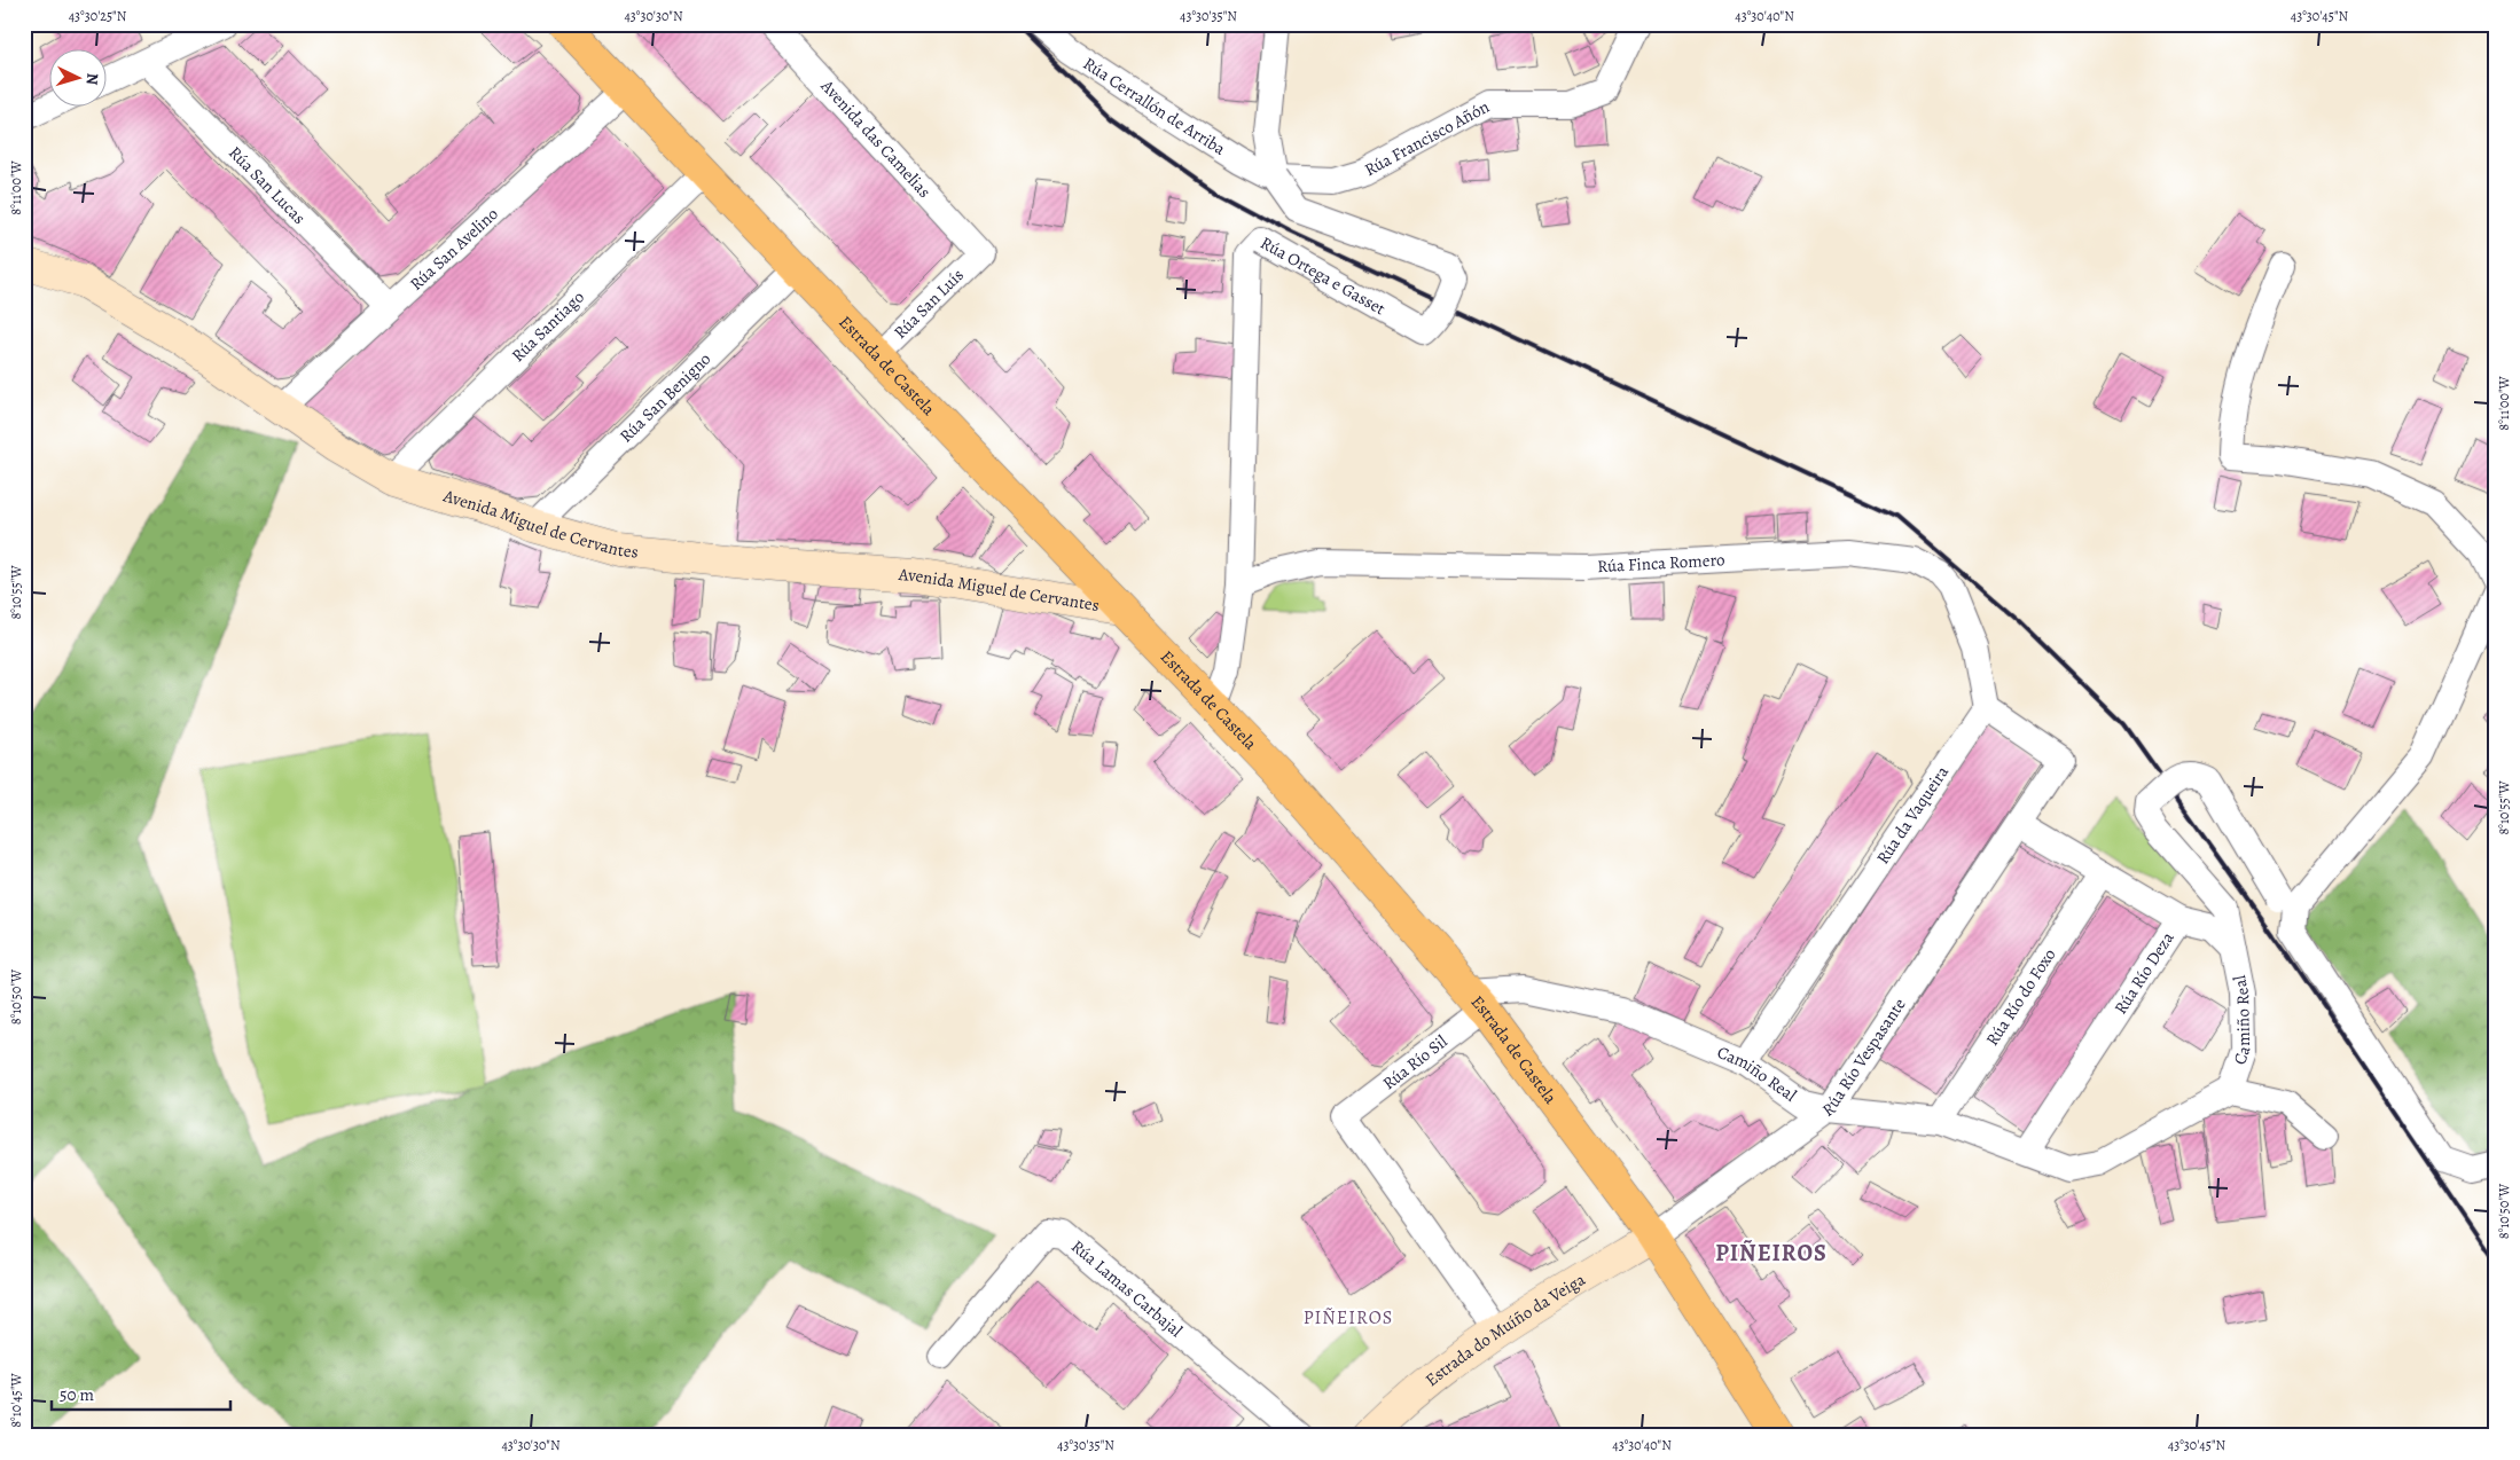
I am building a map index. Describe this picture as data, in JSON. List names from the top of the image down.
{
  "streets": {
    "main road": ["Estrada de Castela"],
    "street": [
      "Rúa Cerrallón de Arriba",
      "Avenida das Camelias",
      "Rúa Francisco Añón",
      "Rúa San Lucas",
      "Rúa San Avelino",
      "Rúa Ortega e Gasset",
      "Rúa San Luís",
      "Rúa Santiago",
      "Rúa San Benigno",
      "Avenida Miguel de Cervantes",
      "Rúa Finca Romero",
      "Rúa da Vaqueira",
      "Rúa Río Deza",
      "Rúa Río do Foxo",
      "Camiño Real",
      "Rúa Río Vespasante",
      "Rúa Río Sil",
      "Rúa Lamas Carbajal",
      "Estrada do Muíño da Veiga"
    ]
  },
  "crossings": [
    ["Rúa Cerrallón de Arriba", "Rúa Francisco Añón"],
    ["Rúa Cerrallón de Arriba", "Rúa Ortega e Gasset"],
    ["Avenida das Camelias", "Rúa San Luís"],
    ["Rúa Francisco Añón", "Rúa Ortega e Gasset"],
    ["Rúa San Lucas", "Rúa San Avelino"],
    ["Rúa San Avelino", "Estrada de Castela"],
    ["Rúa San Avelino", "Avenida Miguel de Cervantes"],
    ["Rúa Ortega e Gasset", "Estrada de Castela"],
    ["Rúa Ortega e Gasset", "Rúa Finca Romero"],
    ["Rúa San Luís", "Estrada de Castela"],
    ["Rúa Santiago", "Estrada de Castela"],
    ["Rúa Santiago", "Avenida Miguel de Cervantes"],
    ["Estrada de Castela", "Rúa San Benigno"],
    ["Estrada de Castela", "Avenida Miguel de Cervantes"],
    ["Estrada de Castela", "Camiño Real"],
    ["Estrada de Castela", "Rúa Río Vespasante"],
    ["Estrada de Castela", "Rúa Río Sil"],
    ["Estrada de Castela", "Estrada do Muíño da Veiga"],
    ["Rúa San Benigno", "Avenida Miguel de Cervantes"],
    ["Rúa Finca Romero", "Rúa da Vaqueira"],
    ["Rúa da Vaqueira", "Camiño Real"],
    ["Rúa Río Deza", "Rúa Río do Foxo"],
    ["Rúa Río Deza", "Camiño Real"],
    ["Rúa Río Deza", "Rúa Río Vespasante"],
    ["Rúa Río do Foxo", "Camiño Real"],
    ["Camiño Real", "Rúa Río Vespasante"],
    ["Camiño Real", "Rúa Río Sil"],
    ["Rúa Río Vespasante", "Estrada do Muíño da Veiga"],
    ["Rúa Río Sil", "Estrada do Muíño da Veiga"]
  ],
  "districts": ["PIÑEIROS", "PIÑEIROS"],
  "scale_bar": "50 m",
  "north": "right",
  "coordinates": [
    "43°30'25\"N",
    "43°30'30\"N",
    "43°30'35\"N",
    "43°30'40\"N",
    "43°30'45\"N",
    "8°11'00\"W",
    "8°10'55\"W",
    "8°10'50\"W",
    "8°10'45\"W"
  ]
}
